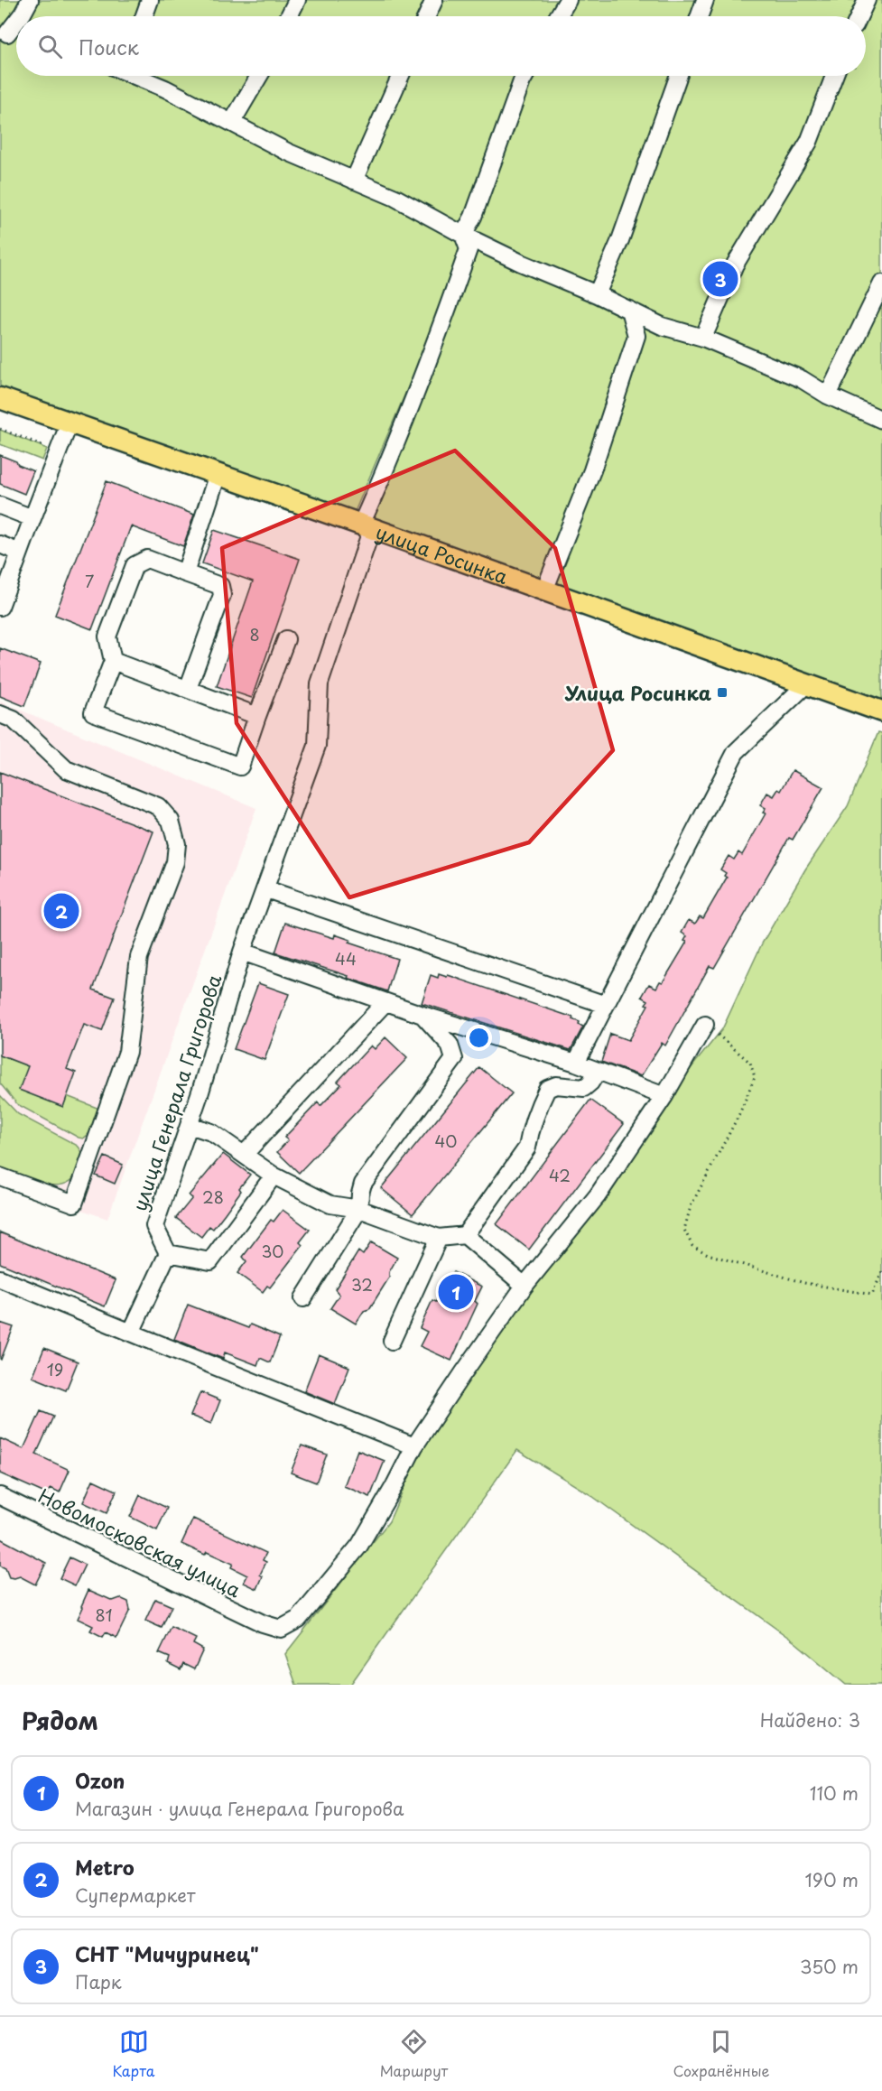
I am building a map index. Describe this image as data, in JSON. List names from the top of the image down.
{
  "streets": {
    "main road": ["улица Росинка"],
    "street": ["улица Генерала Григорова", "Новомосковская улица"]
  },
  "crossings": [
    ["улица Росинка", "улица Генерала Григорова"]
  ],
  "places": {
    "transit": ["Улица Росинка"]
  },
  "house_numbers": [
    "7",
    "8",
    "44",
    "40",
    "42",
    "28",
    "30",
    "32",
    "19",
    "81"
  ],
  "page": {
    "search": "Поиск",
    "pins": ["3", "2", "1"],
    "heading": ["Рядом", "Найдено: 3"],
    "list": [
      {
        "mark": "1",
        "name": "Ozon",
        "note": "Магазин · улица Генерала Григорова",
        "value": "110 m"
      },
      {
        "mark": "2",
        "name": "Metro",
        "note": "Супермаркет",
        "value": "190 m"
      },
      {
        "mark": "3",
        "name": "СНТ \"Мичуринец\"",
        "note": "Парк",
        "value": "350 m"
      }
    ],
    "nav": ["Карта", "Маршрут", "Сохранённые"]
  }
}
